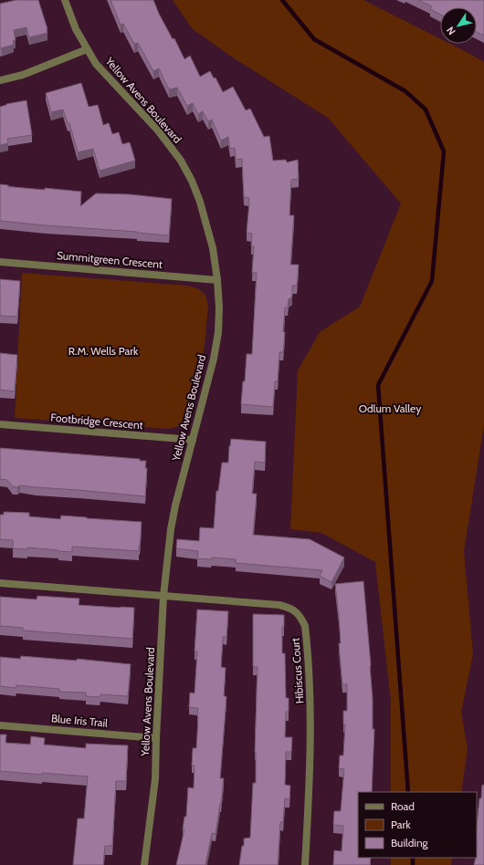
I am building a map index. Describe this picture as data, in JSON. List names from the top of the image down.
{
  "streets": {
    "street": [
      "Yellow Avens Boulevard",
      "Summitgreen Crescent",
      "Footbridge Crescent",
      "Hibiscus Court",
      "Blue Iris Trail"
    ]
  },
  "crossings": [
    ["Yellow Avens Boulevard", "Summitgreen Crescent"],
    ["Yellow Avens Boulevard", "Footbridge Crescent"],
    ["Yellow Avens Boulevard", "Hibiscus Court"],
    ["Yellow Avens Boulevard", "Blue Iris Trail"]
  ],
  "parks": ["R.M. Wells Park", "Odlum Valley"],
  "legend": ["Road", "Park", "Building"],
  "north": "bottom left"
}
